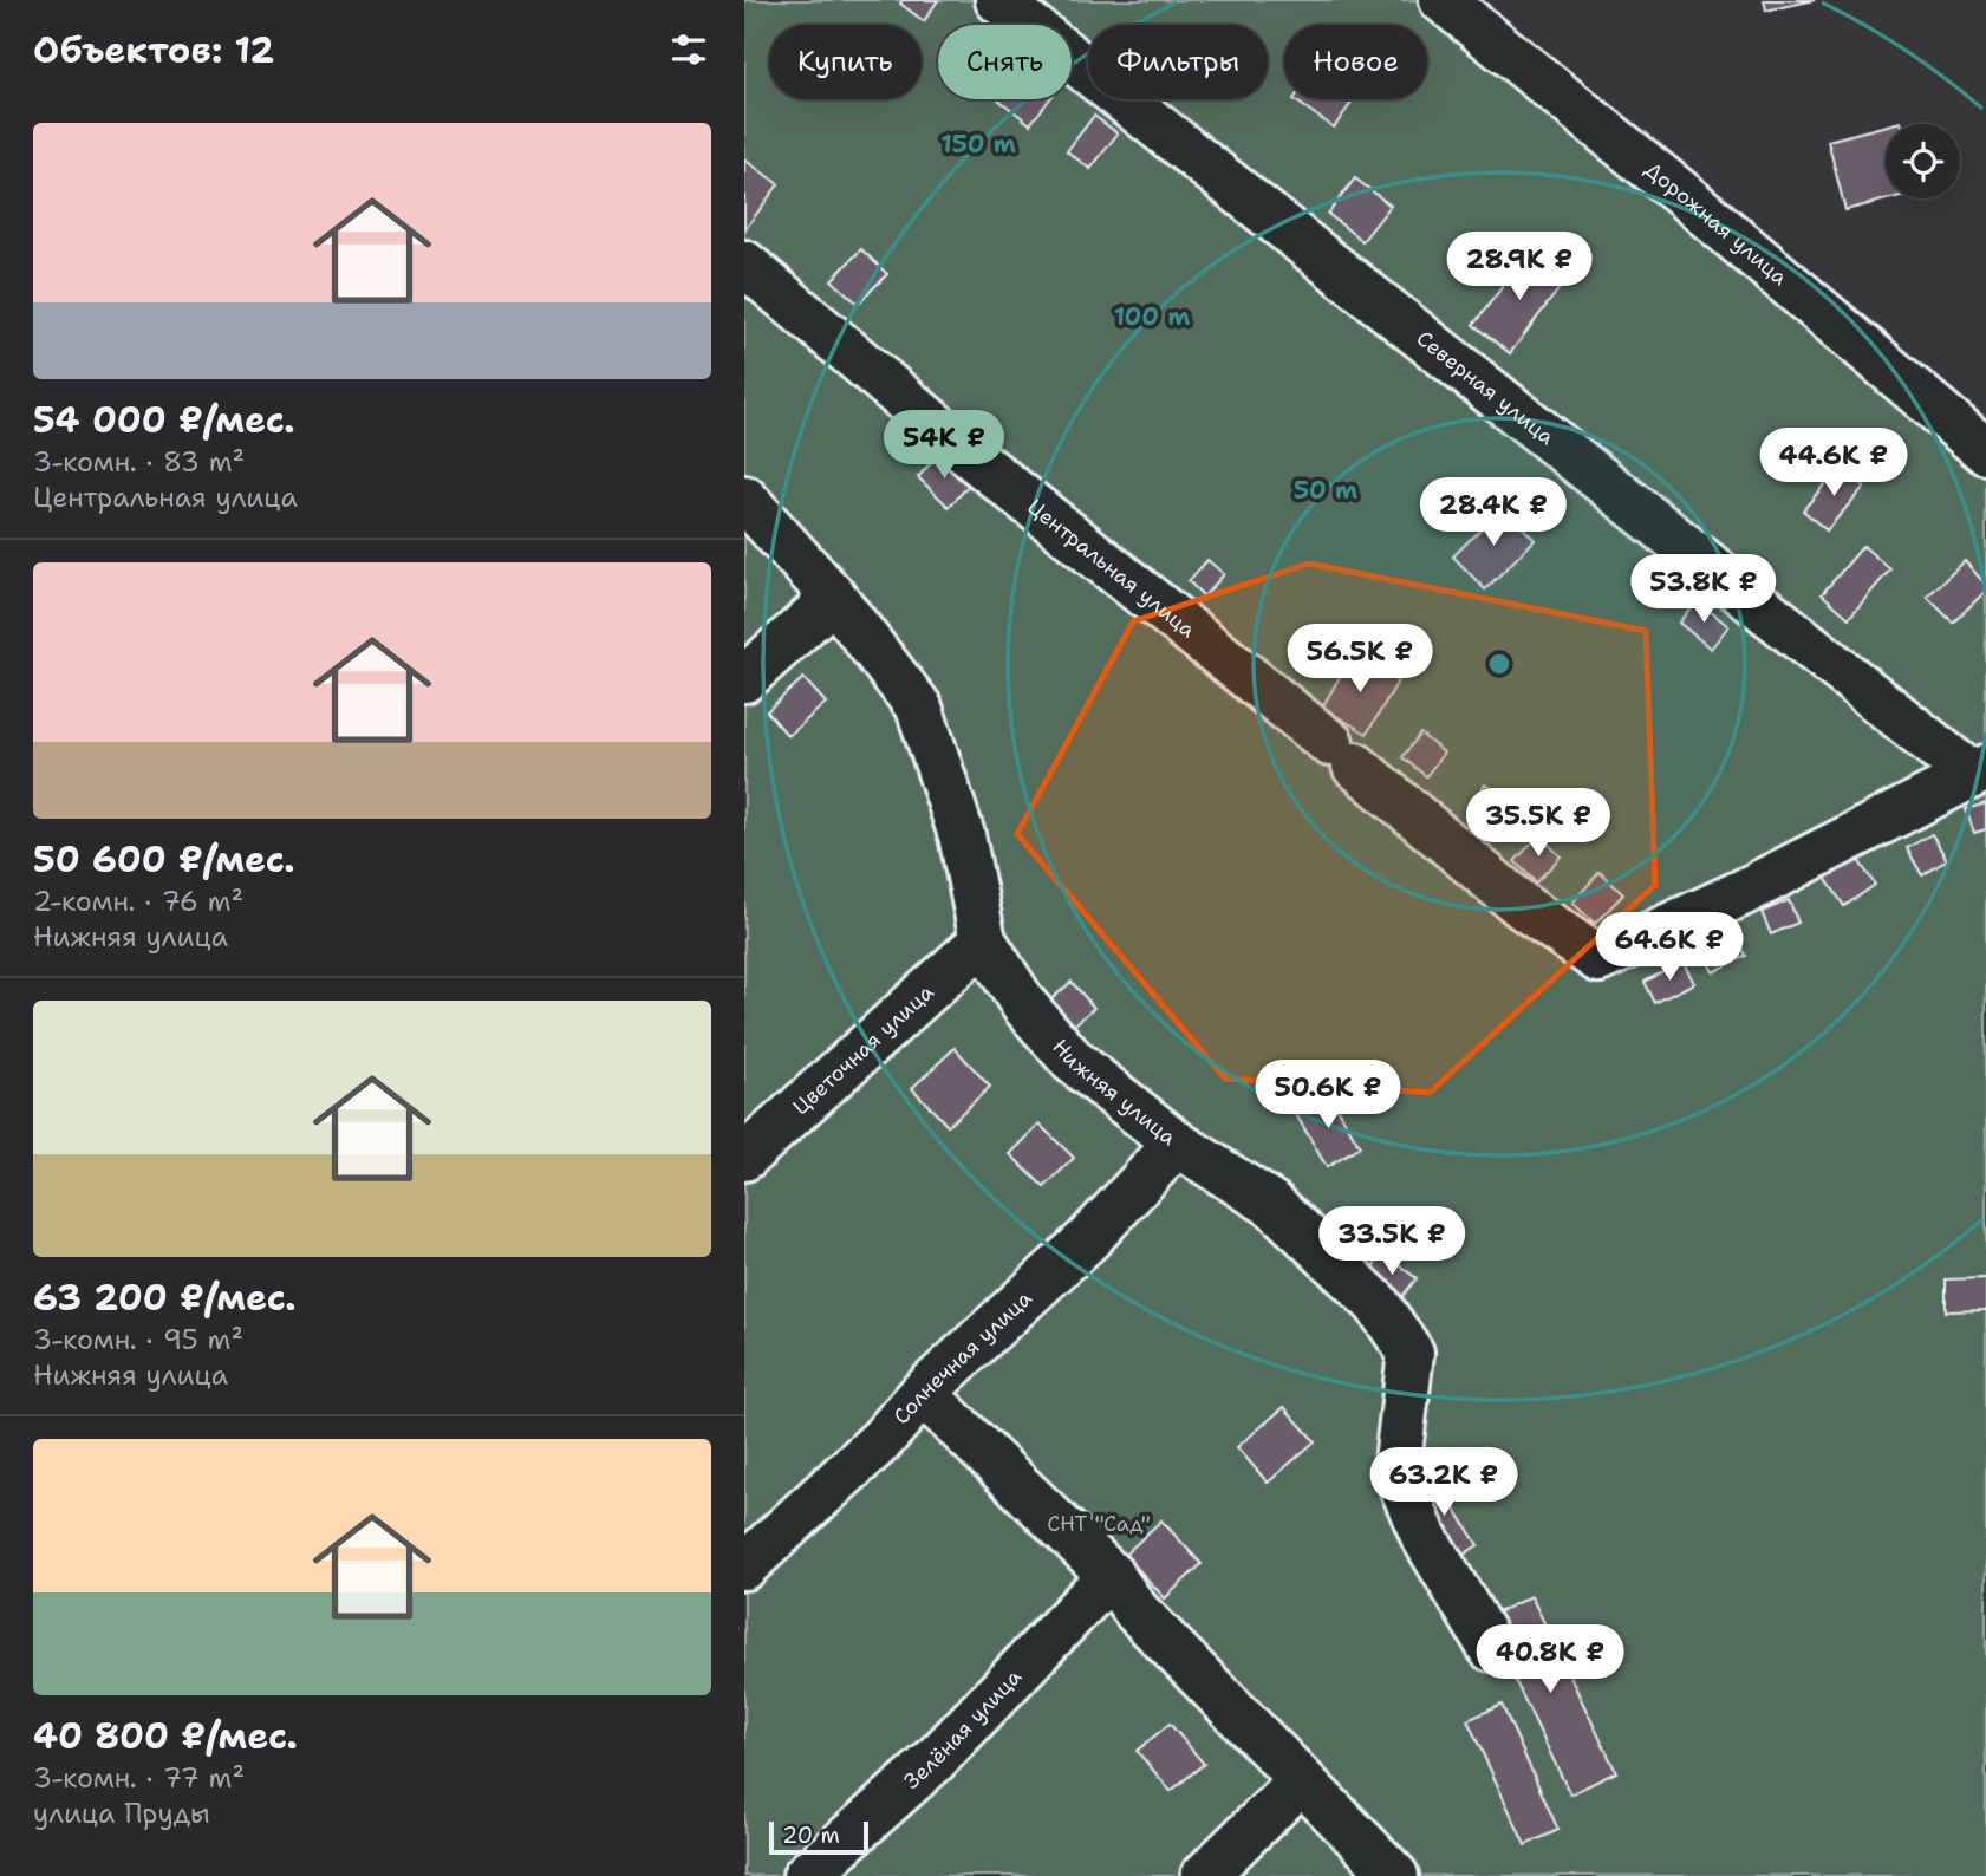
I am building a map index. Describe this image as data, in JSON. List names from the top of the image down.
{
  "streets": {
    "street": [
      "Дорожная улица",
      "Северная улица",
      "Центральная улица",
      "Цветочная улица",
      "Нижняя улица",
      "Солнечная улица",
      "Зелёная улица"
    ]
  },
  "crossings": [
    ["Северная улица", "Центральная улица"],
    ["Цветочная улица", "Нижняя улица"],
    ["Нижняя улица", "Солнечная улица"]
  ],
  "parks": ["СНТ \"Сад\""],
  "scale_bar": "20 m",
  "page": {
    "heading": "Объектов: 12",
    "chip": [
      "Купить",
      "Снять",
      "Фильтры",
      "Новое"
    ],
    "list": [
      {
        "name": "54 000 ₽/мес.",
        "note": "3-комн. · 83 m² · Центральная улица"
      },
      {
        "name": "50 600 ₽/мес.",
        "note": "2-комн. · 76 m² · Нижняя улица"
      },
      {
        "name": "63 200 ₽/мес.",
        "note": "3-комн. · 95 m² · Нижняя улица"
      },
      {
        "name": "40 800 ₽/мес.",
        "note": "3-комн. · 77 m² · улица Пруды"
      }
    ],
    "price": [
      "28.9K ₽",
      "54K ₽",
      "44.6K ₽",
      "28.4K ₽",
      "53.8K ₽",
      "56.5K ₽",
      "35.5K ₽",
      "64.6K ₽",
      "50.6K ₽",
      "33.5K ₽",
      "63.2K ₽",
      "40.8K ₽"
    ],
    "scale": "20 m"
  },
  "rings": ["150 m", "100 m", "50 m"]
}
